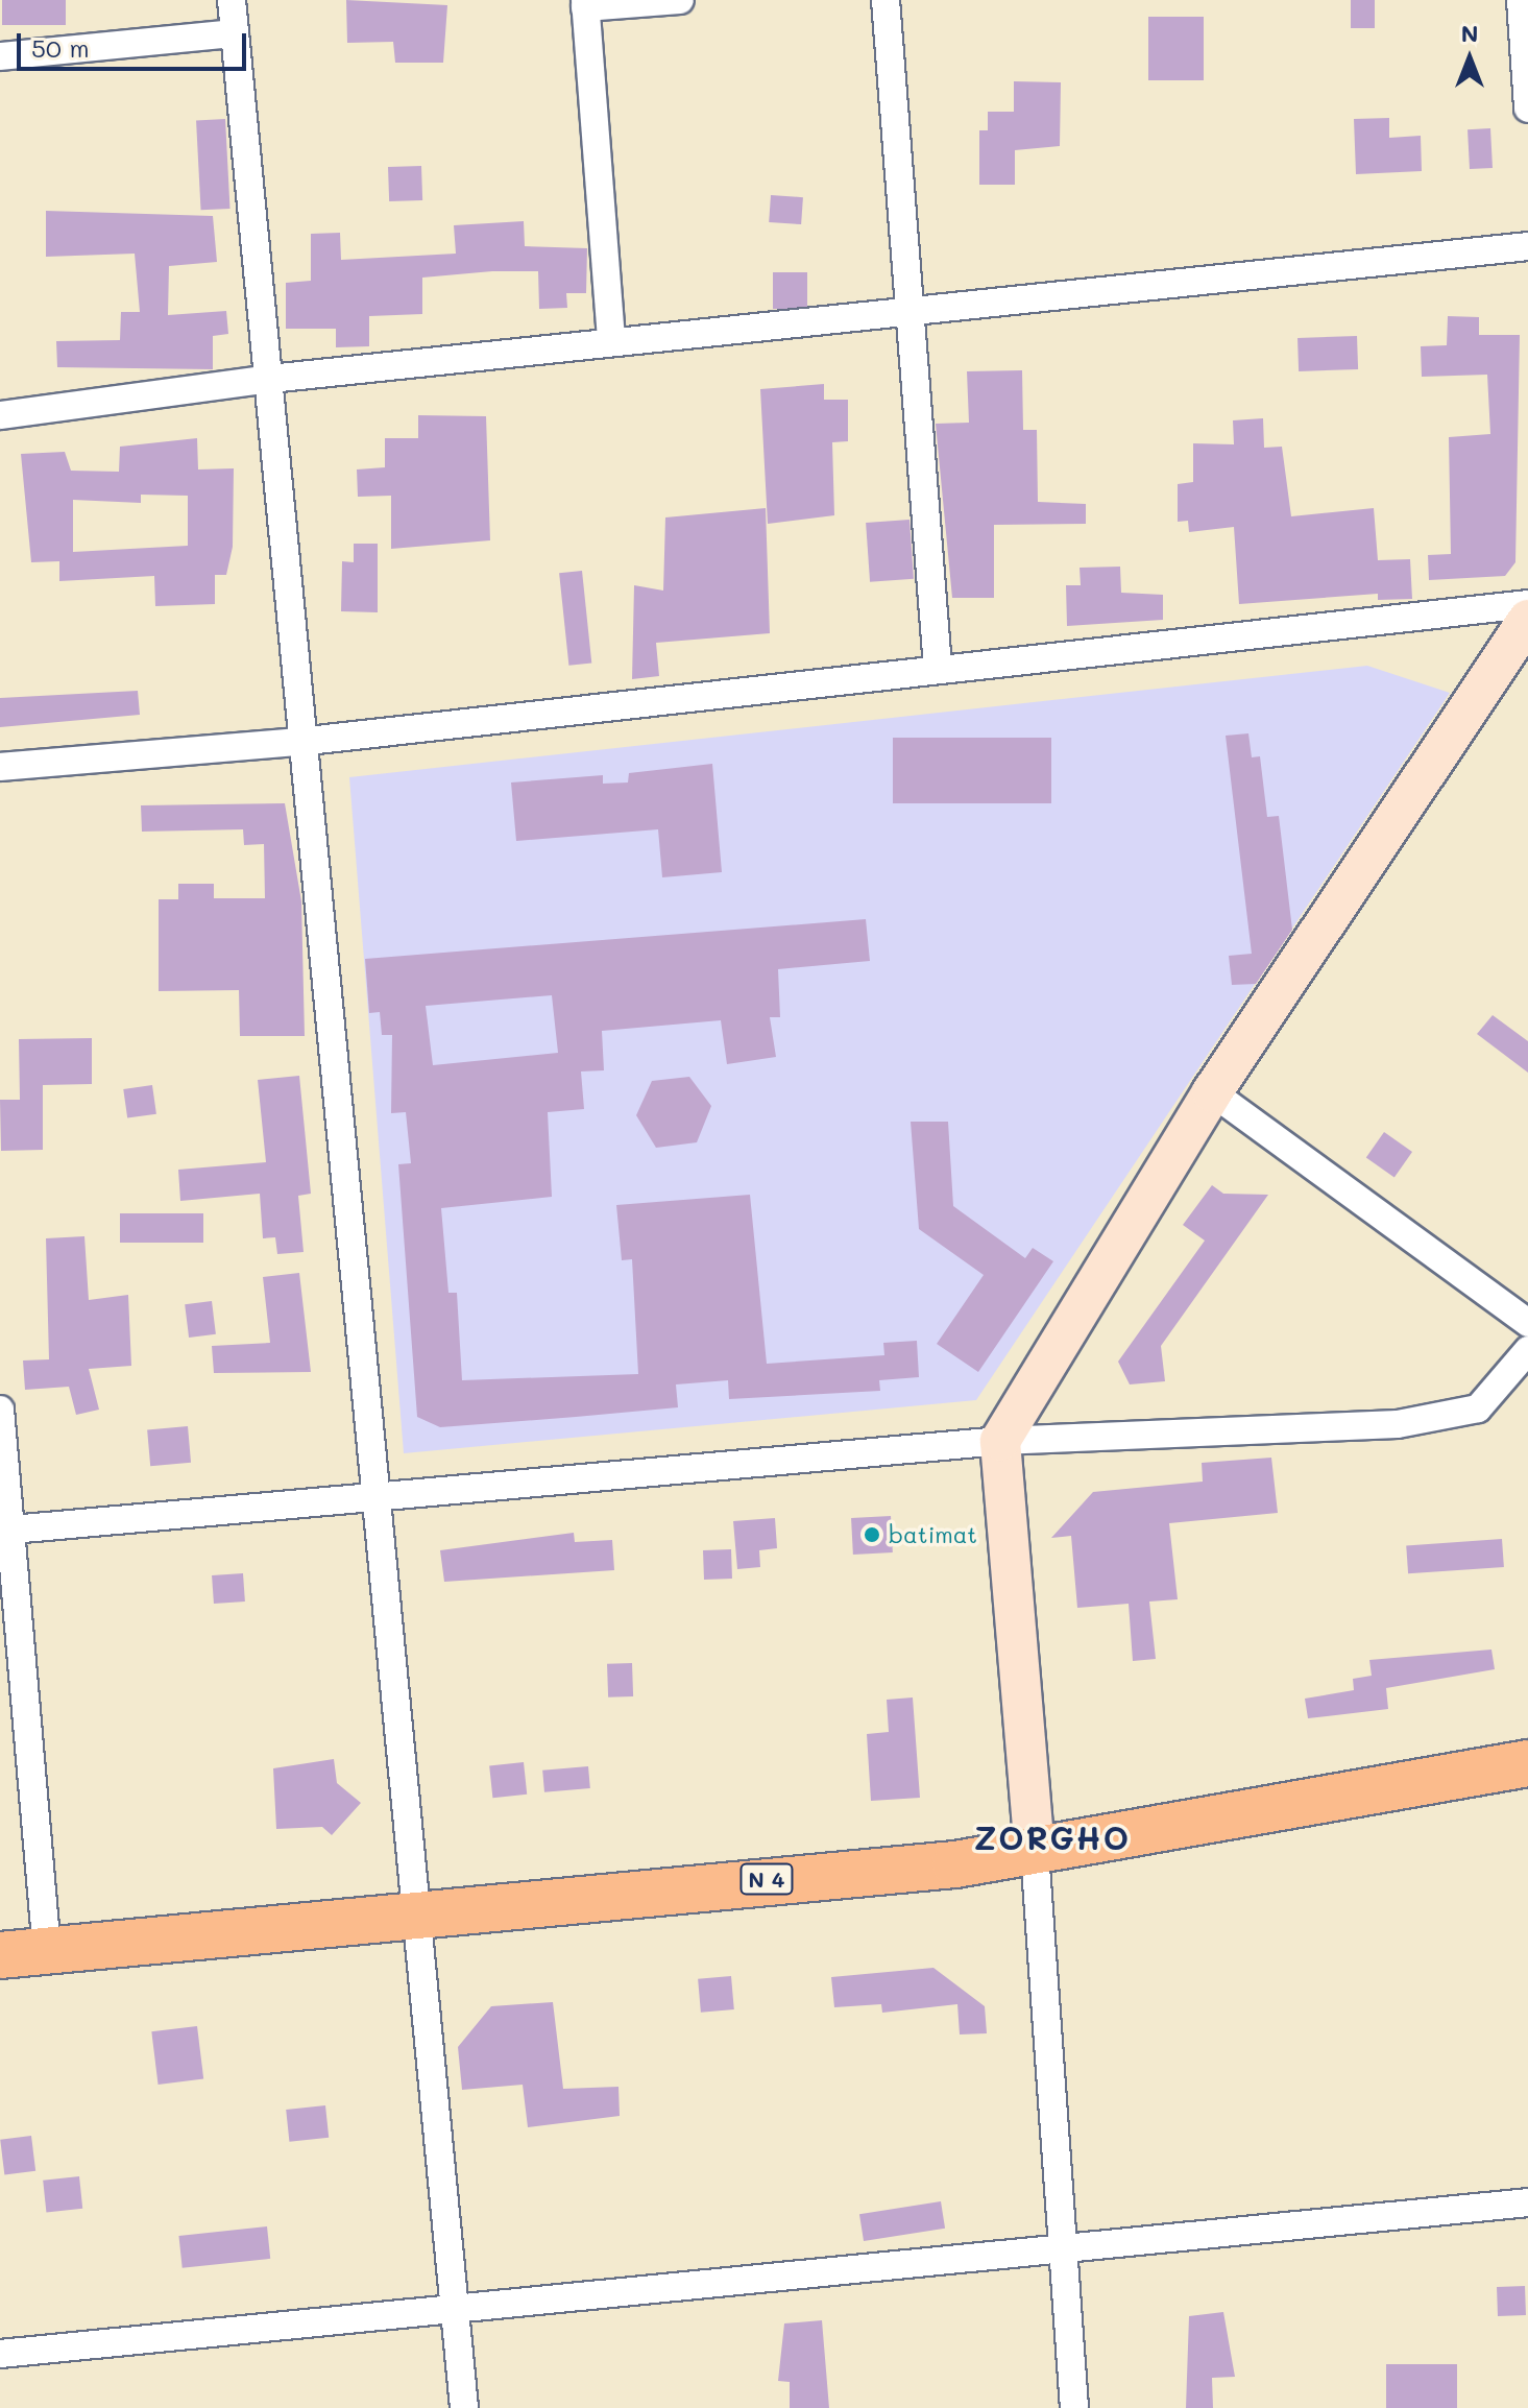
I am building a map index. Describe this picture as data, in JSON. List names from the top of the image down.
{
  "streets": {
    "highway": ["N 4"]
  },
  "districts": ["ZORGHO"],
  "places": ["batimat"],
  "scale_bar": "50 m",
  "north": "top"
}
